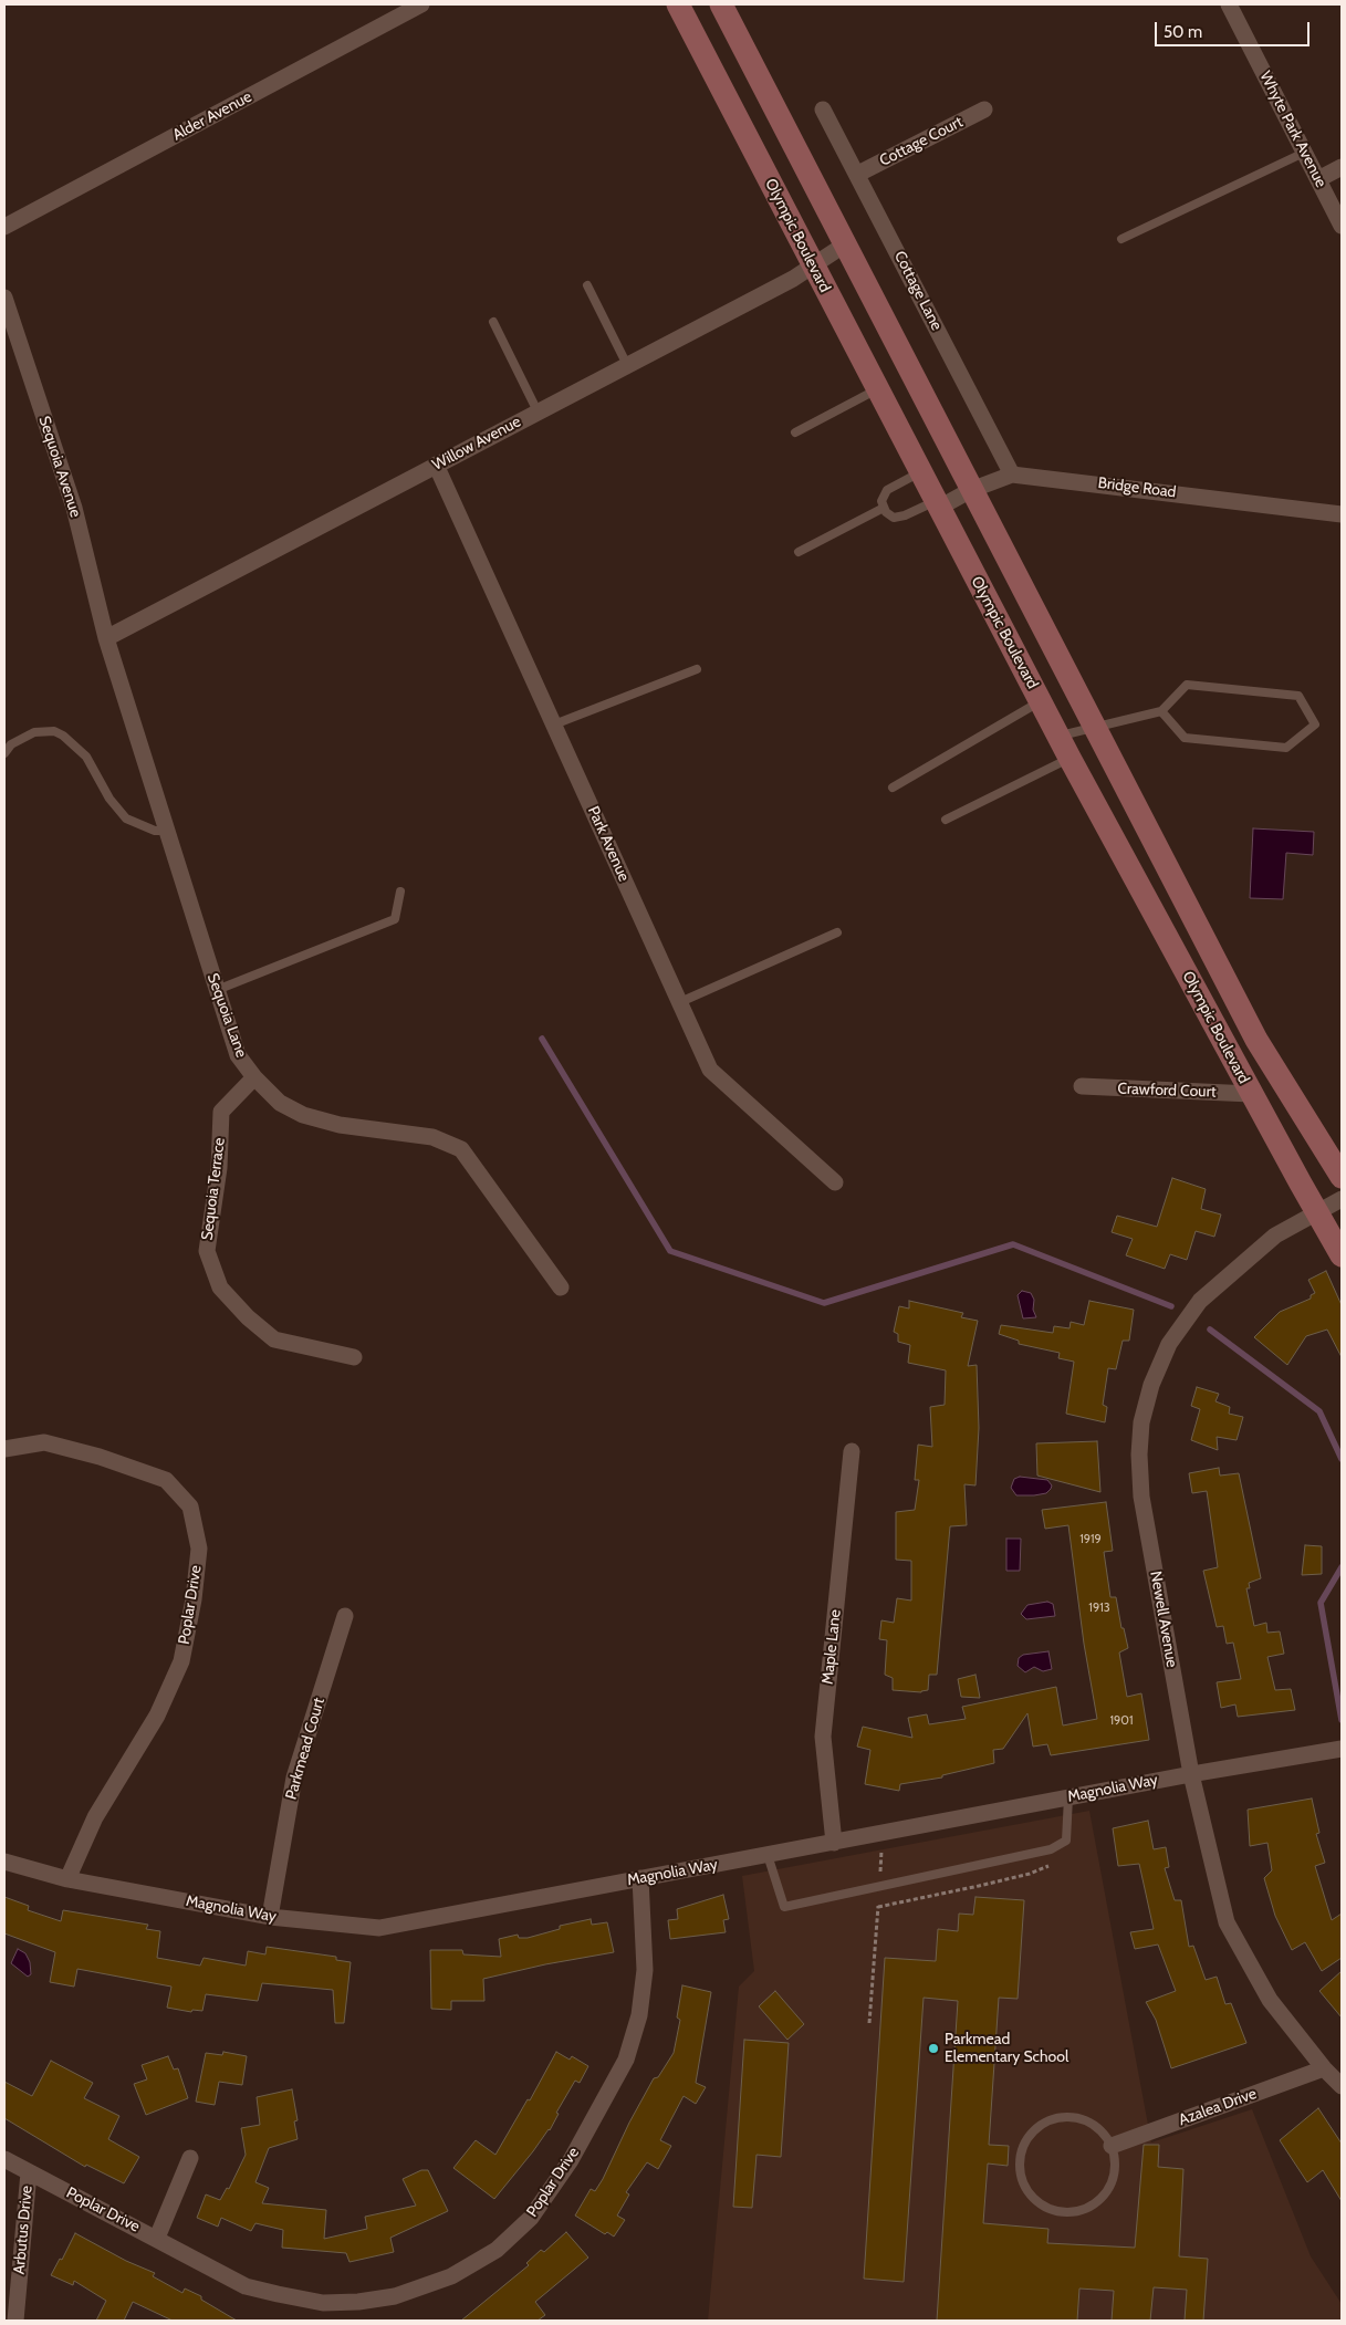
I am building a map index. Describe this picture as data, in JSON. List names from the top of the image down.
{
  "streets": {
    "main road": ["Olympic Boulevard"],
    "street": [
      "Alder Avenue",
      "Whyte Park Avenue",
      "Cottage Court",
      "Cottage Lane",
      "Willow Avenue",
      "Sequoia Avenue",
      "Bridge Road",
      "Park Avenue",
      "Sequoia Lane",
      "Crawford Court",
      "Sequoia Terrace",
      "Poplar Drive",
      "Newell Avenue",
      "Maple Lane",
      "Parkmead Court",
      "Magnolia Way",
      "Azalea Drive",
      "Arbutus Drive"
    ]
  },
  "crossings": [
    ["Cottage Court", "Cottage Lane"],
    ["Olympic Boulevard", "Willow Avenue"],
    ["Olympic Boulevard", "Bridge Road"],
    ["Olympic Boulevard", "Crawford Court"],
    ["Olympic Boulevard", "Newell Avenue"],
    ["Cottage Lane", "Bridge Road"],
    ["Willow Avenue", "Sequoia Avenue"],
    ["Willow Avenue", "Park Avenue"],
    ["Willow Avenue", "Sequoia Lane"],
    ["Sequoia Avenue", "Sequoia Lane"],
    ["Sequoia Lane", "Sequoia Terrace"],
    ["Poplar Drive", "Magnolia Way"],
    ["Poplar Drive", "Arbutus Drive"],
    ["Newell Avenue", "Magnolia Way"],
    ["Newell Avenue", "Azalea Drive"],
    ["Maple Lane", "Magnolia Way"],
    ["Parkmead Court", "Magnolia Way"]
  ],
  "places": ["Parkmead Elementary School"],
  "house_numbers": ["1919", "1913", "1901"],
  "scale_bar": "50 m"
}
